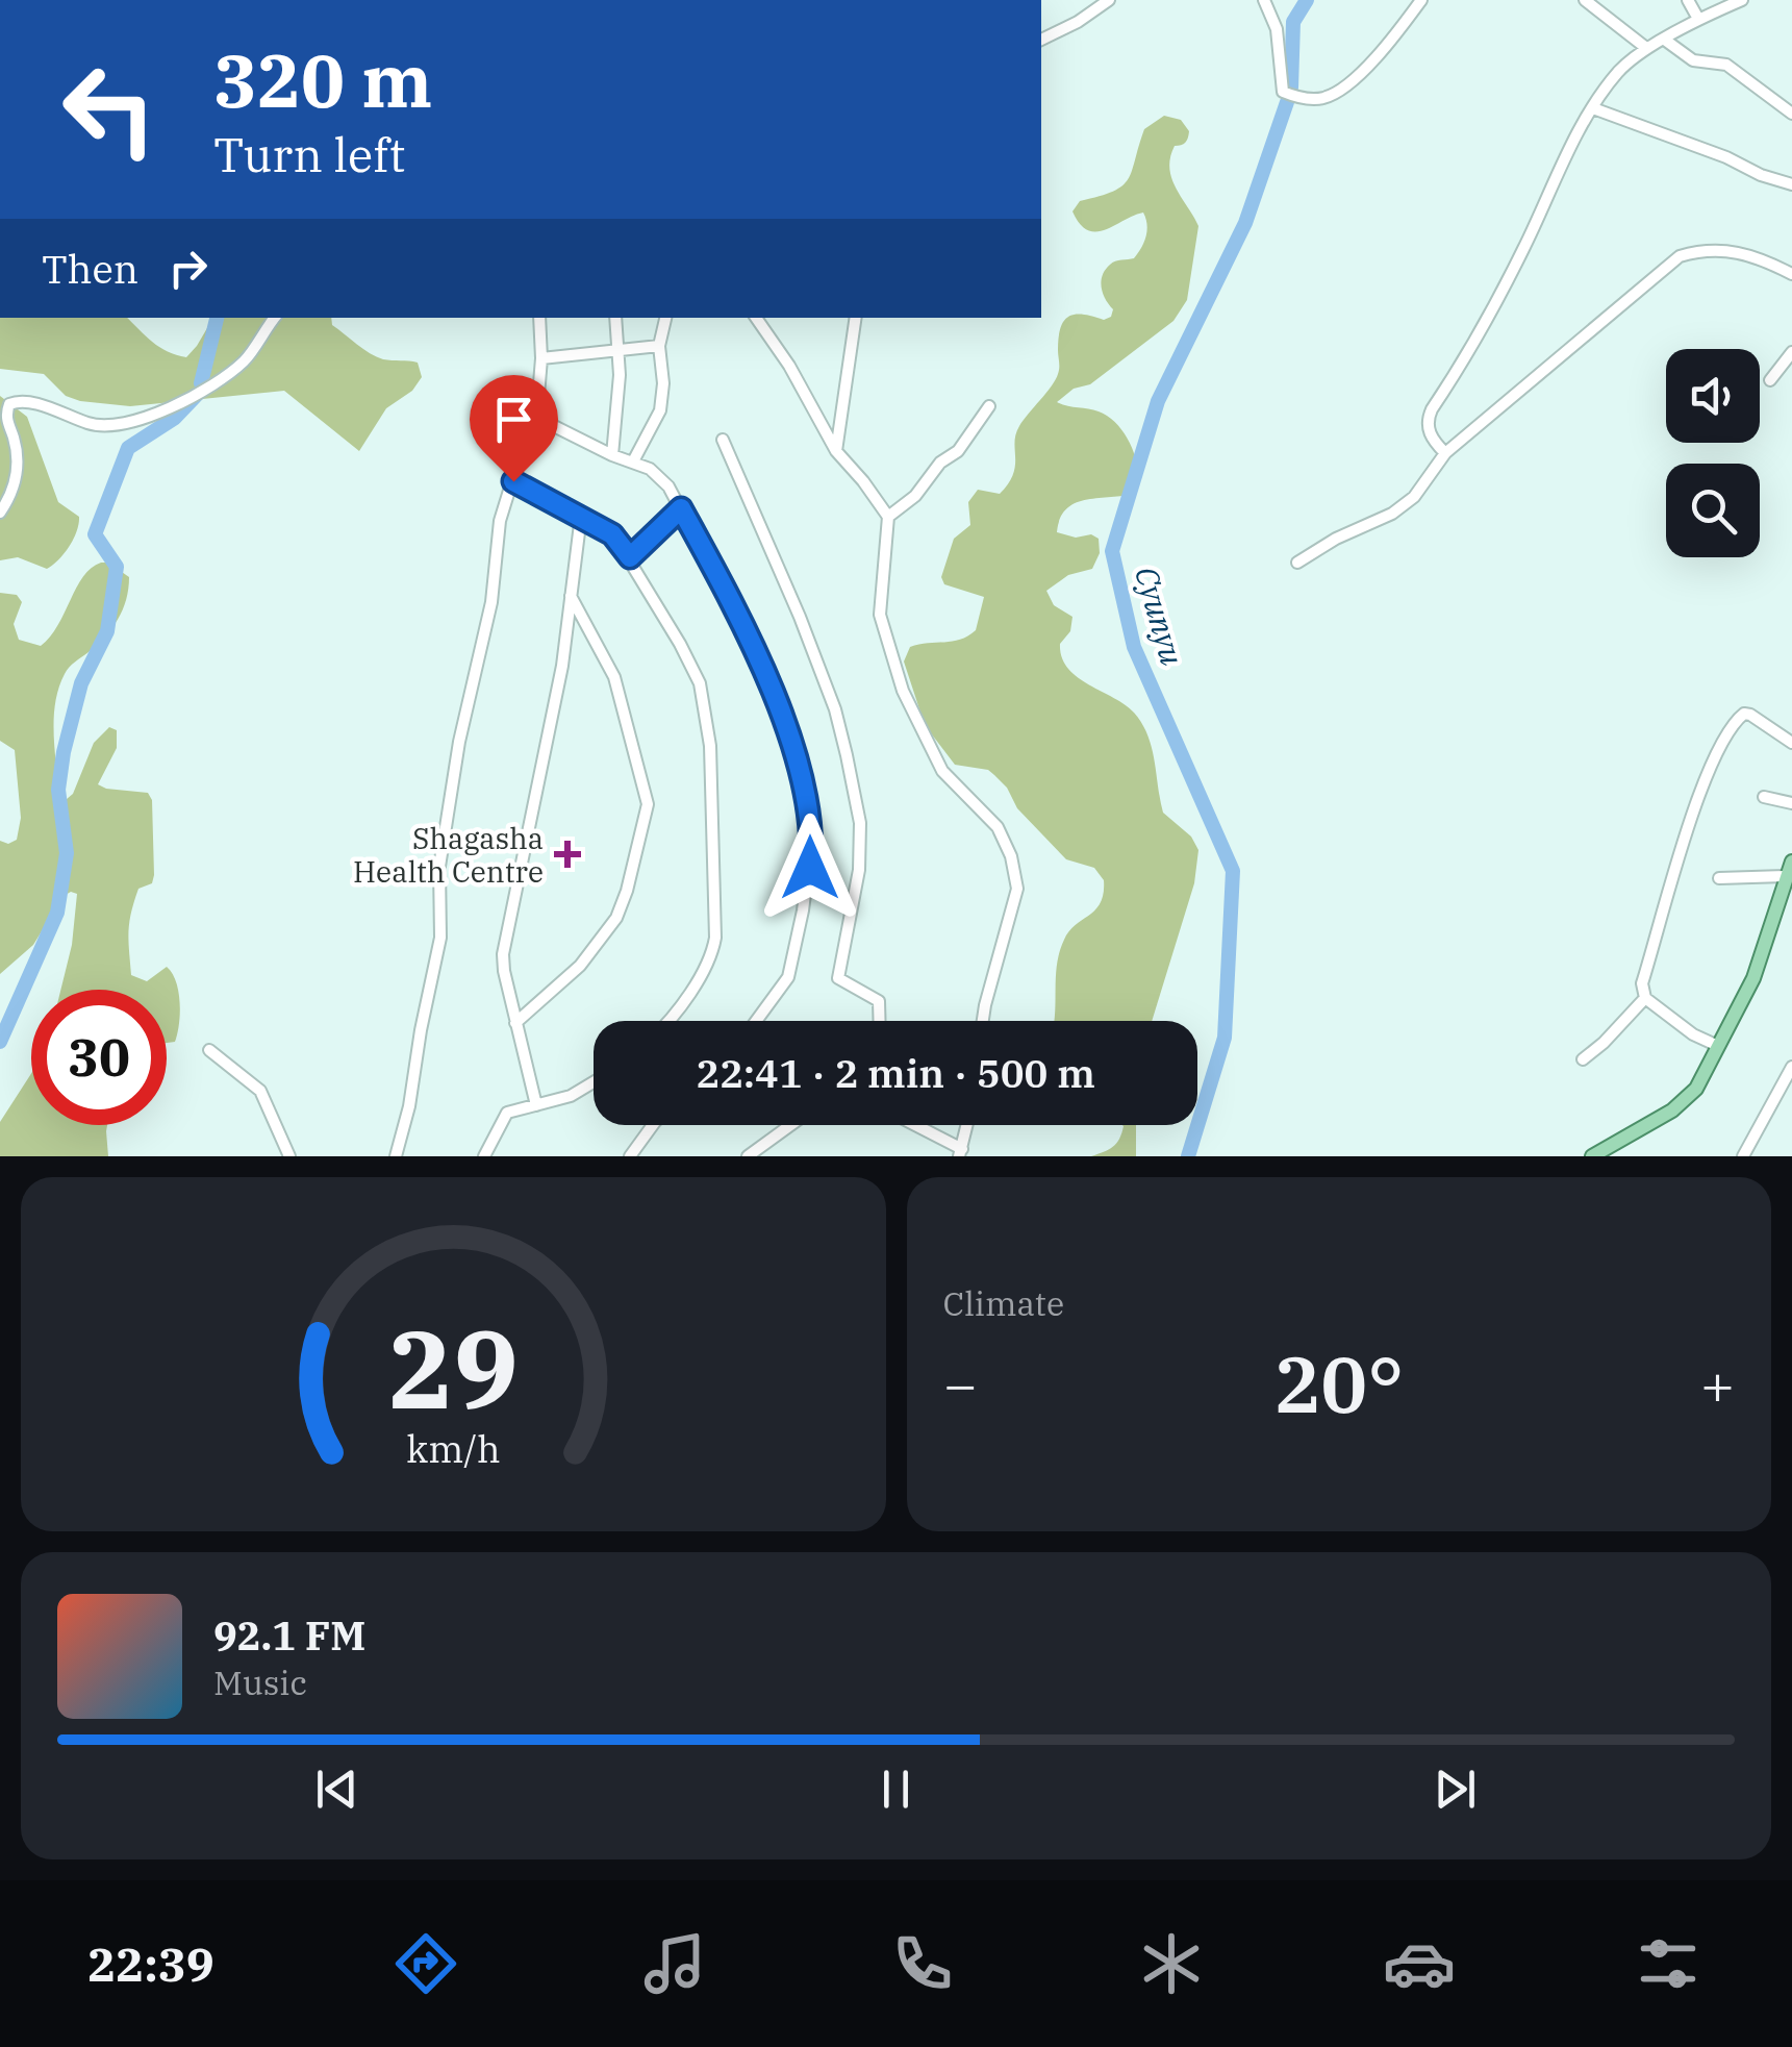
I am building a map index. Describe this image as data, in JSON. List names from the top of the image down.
{
  "water": ["Cyunyu"],
  "places": {
    "health": ["Shagasha Health Centre"]
  },
  "page": {
    "turn": ["320 m", "Turn left"],
    "then": "Then",
    "limit": "30",
    "trip": "22:41 · 2 min · 500 m",
    "tile": "Climate",
    "heat": ["−", "20°", "+"],
    "song": ["92.1 FM", "Music"],
    "tabs": "22:39",
    "gauge": ["29", "km/h"]
  }
}
